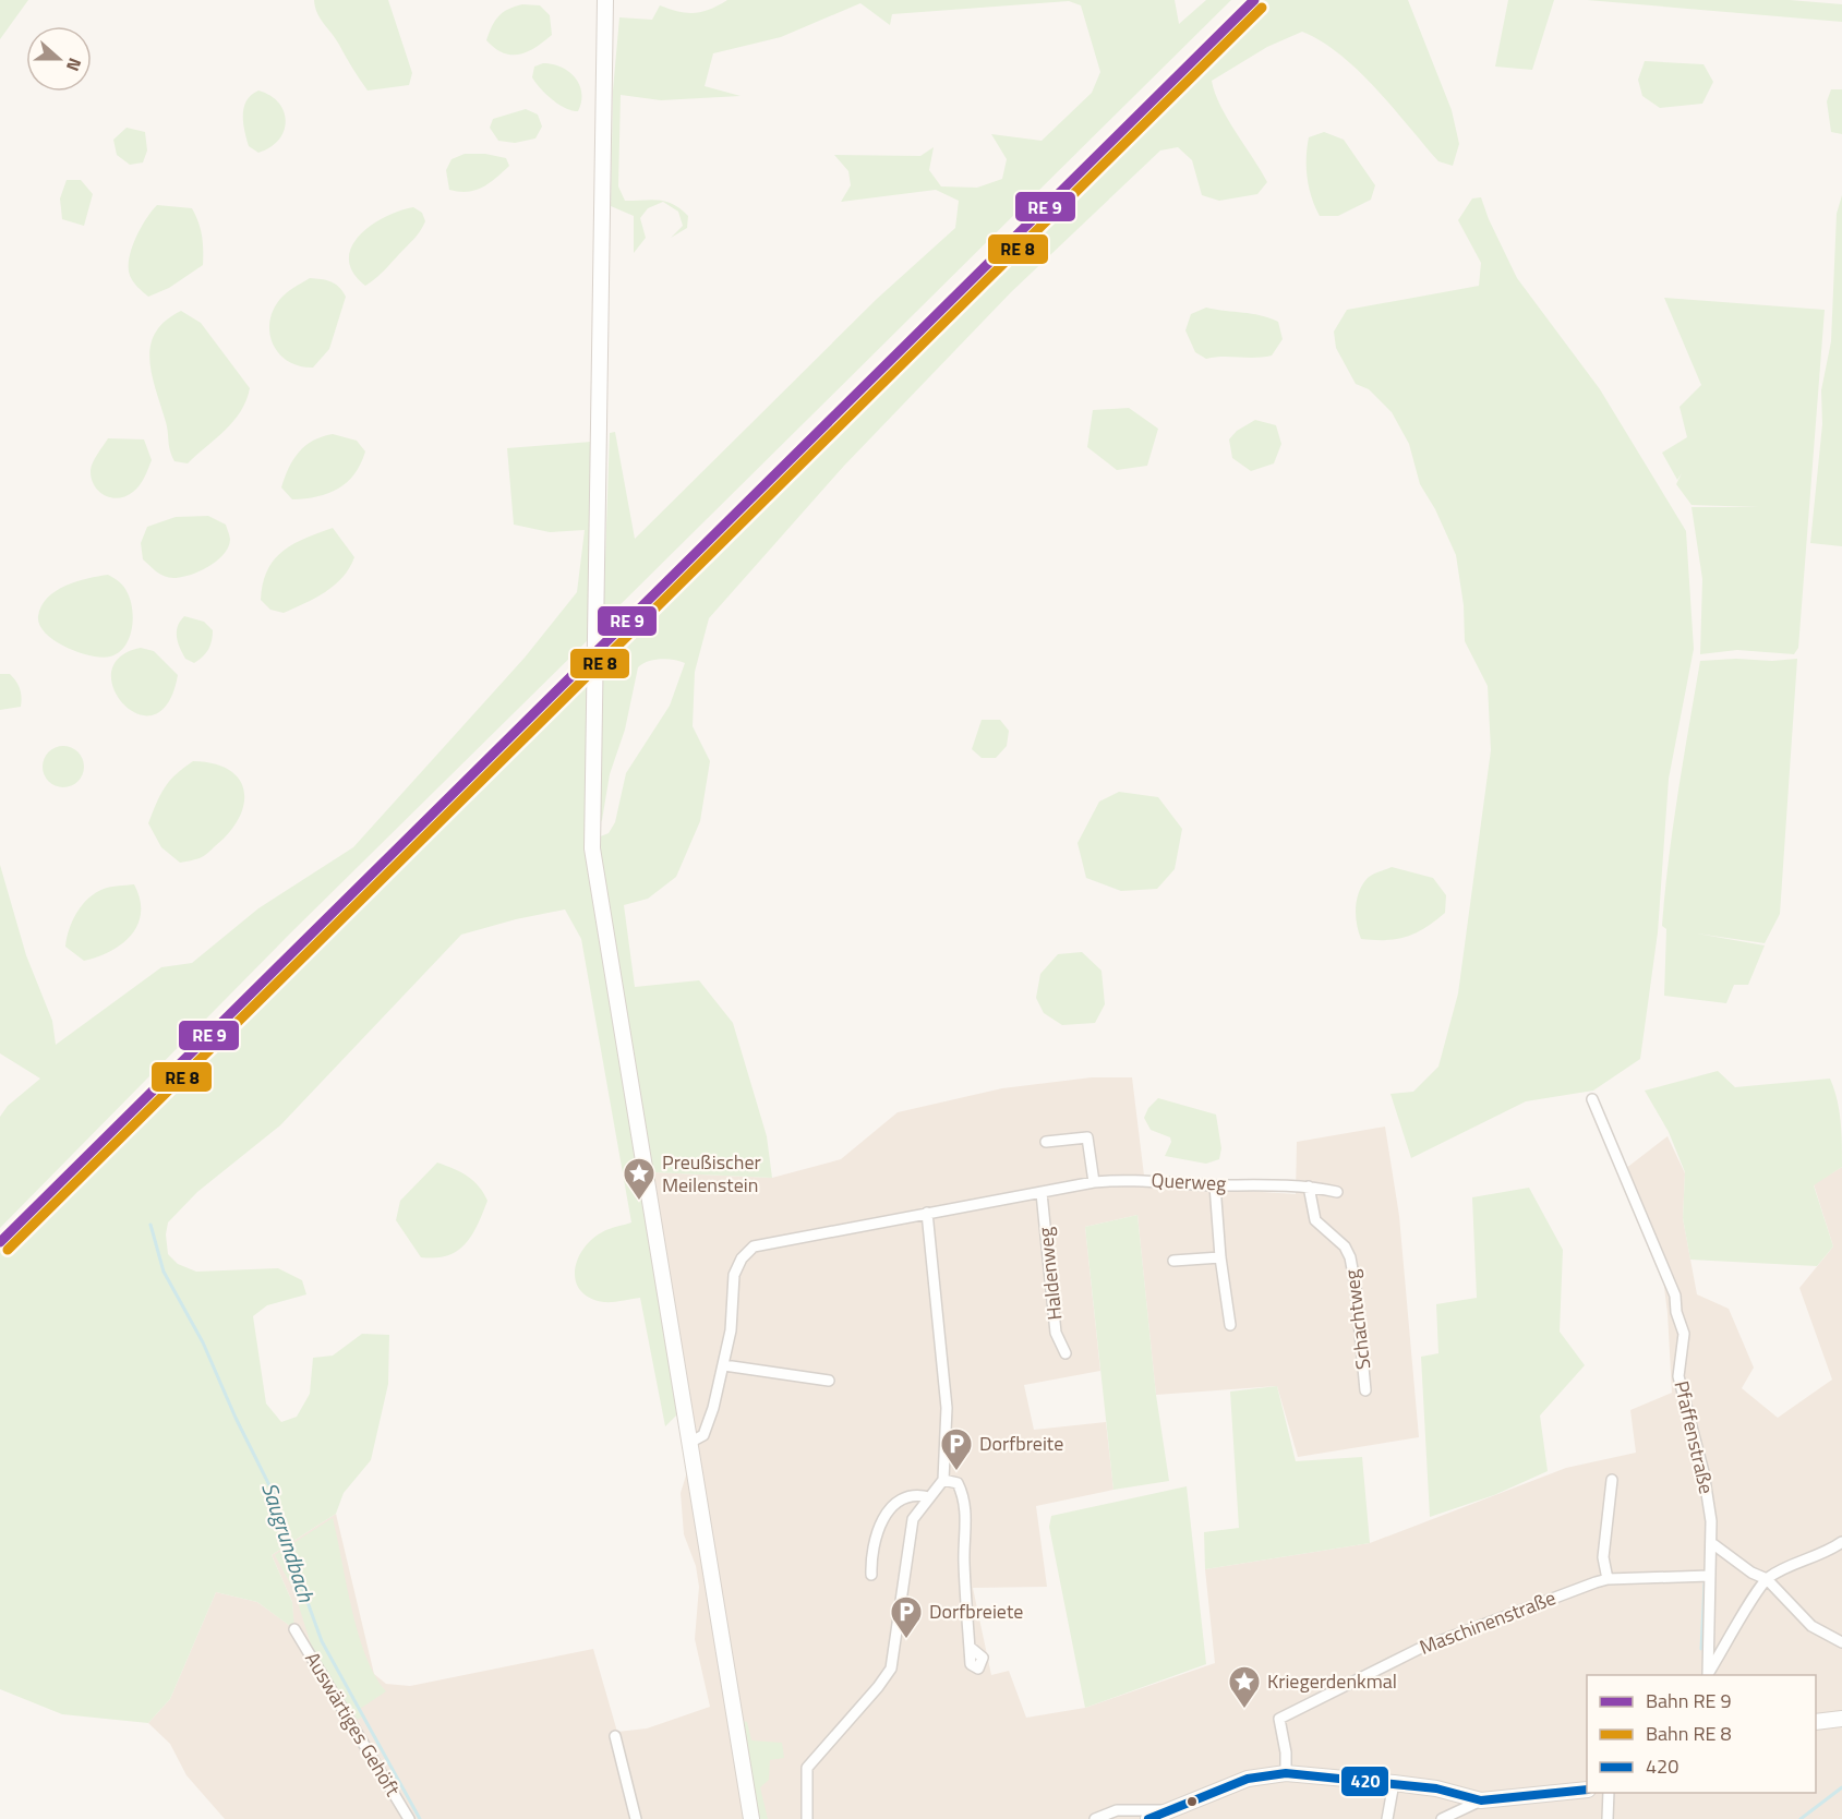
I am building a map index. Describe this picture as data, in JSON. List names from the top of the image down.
{
  "streets": {
    "street": [
      "Querweg",
      "Haldenweg",
      "Schachtweg",
      "Pfaffenstraße",
      "Maschinenstraße",
      "Auswärtiges Gehöft"
    ]
  },
  "crossings": [
    ["Querweg", "Haldenweg"],
    ["Querweg", "Schachtweg"],
    ["Pfaffenstraße", "Maschinenstraße"]
  ],
  "water": ["Saugrundbach"],
  "places": {
    "place": ["Preußischer Meilenstein", "Kriegerdenkmal"],
    "parking": ["Dorfbreite", "Dorfbreiete"]
  },
  "lines": ["transit line 420"],
  "legend": ["Bahn RE 9", "Bahn RE 8", "420"],
  "north": "right"
}
